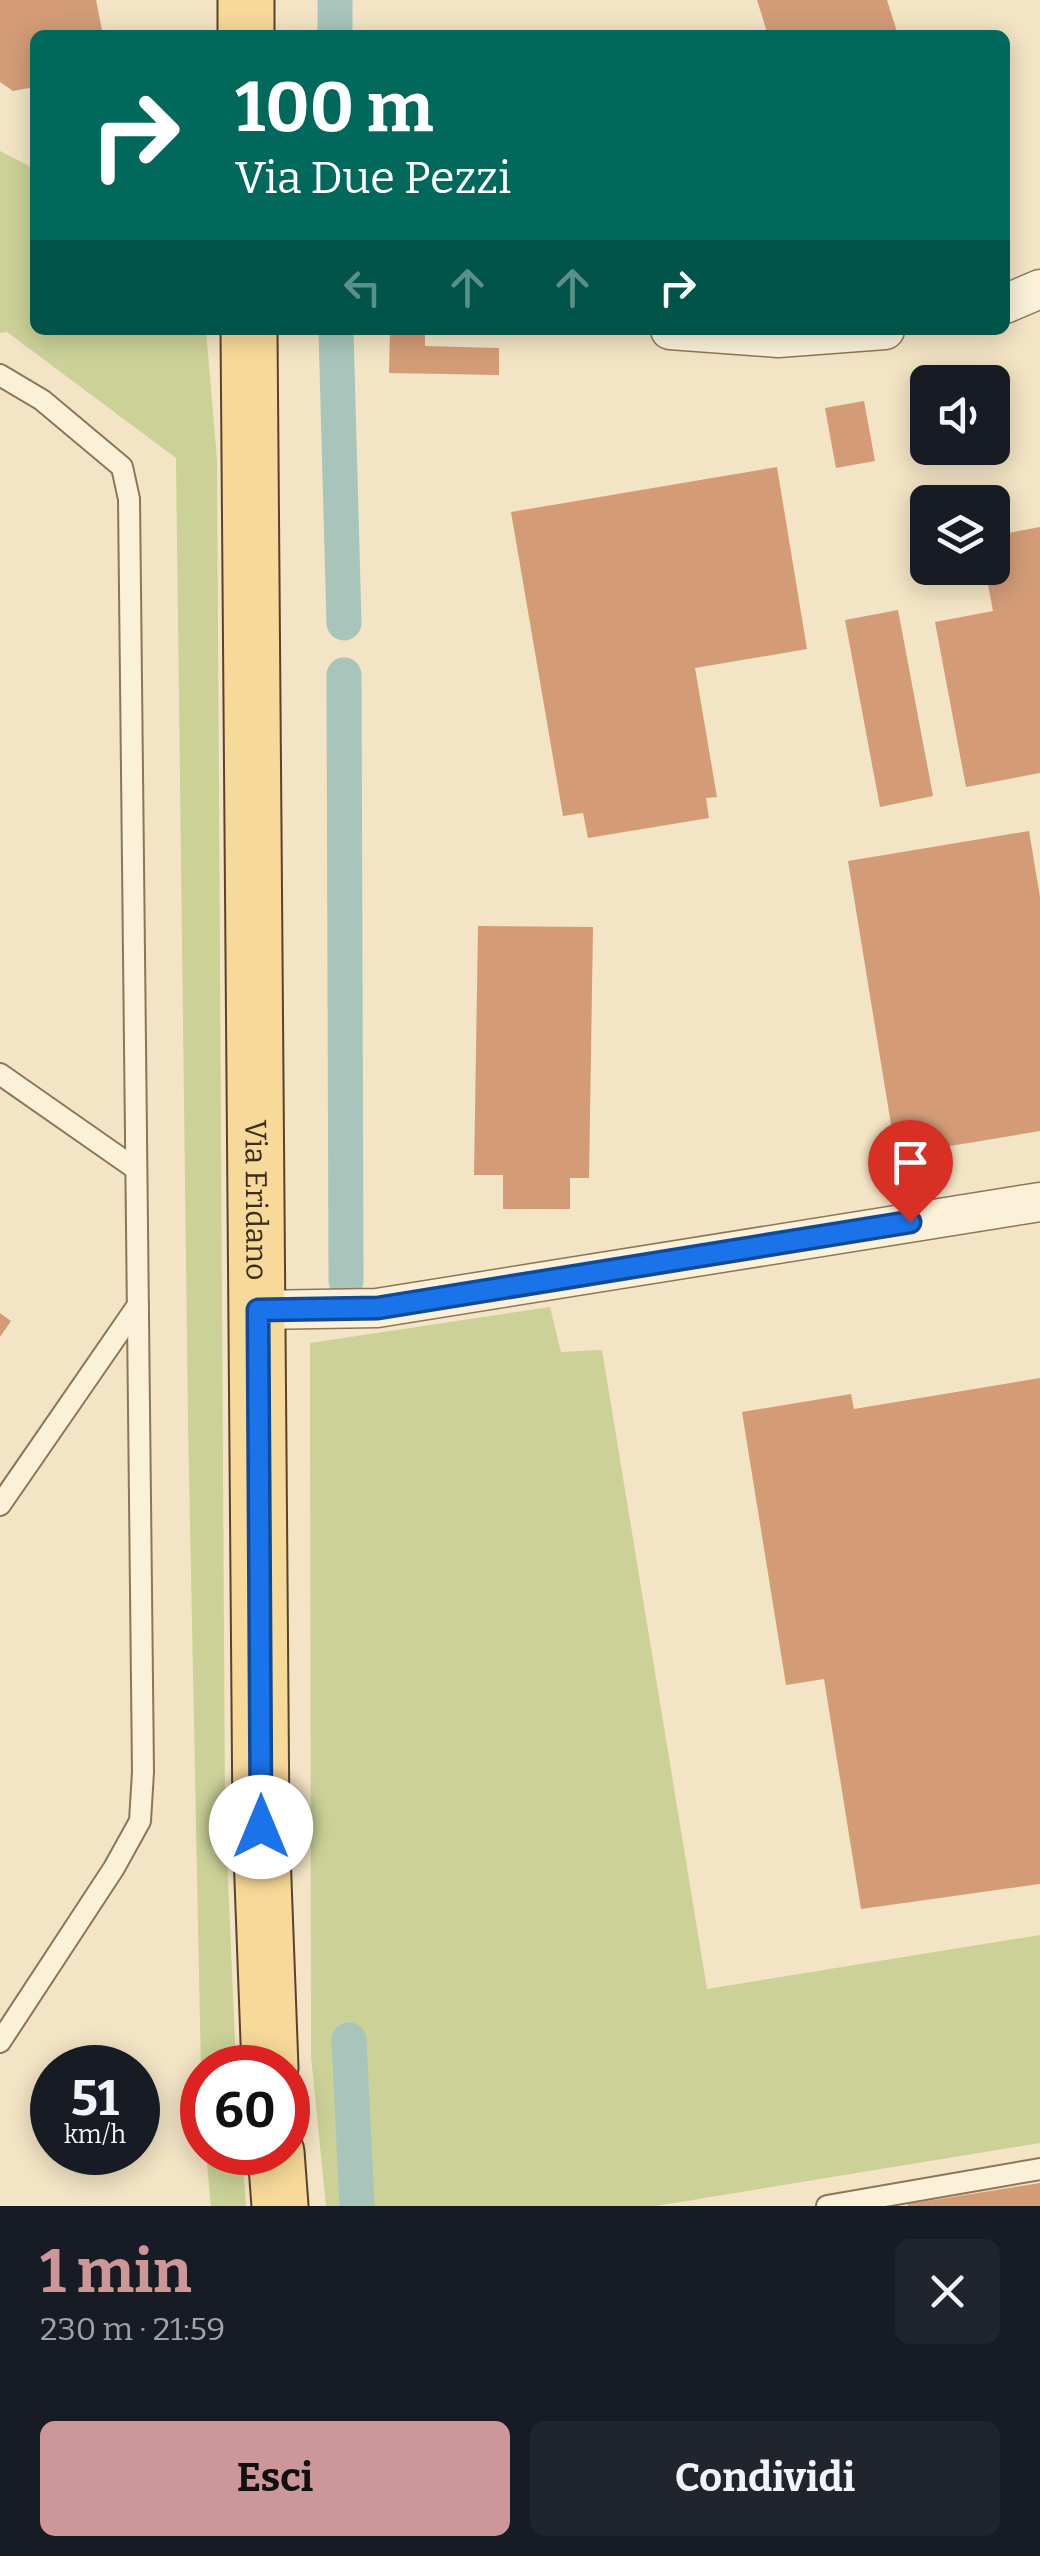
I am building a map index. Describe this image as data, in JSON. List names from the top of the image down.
{
  "streets": {
    "main road": ["Via Eridano"]
  },
  "page": {
    "turn": ["100 m", "Via Due Pezzi"],
    "speed": "51 km/h",
    "limit": "60",
    "heading": ["1 min", "230 m · 21:59"],
    "buttons": ["Esci", "Condividi"]
  }
}
